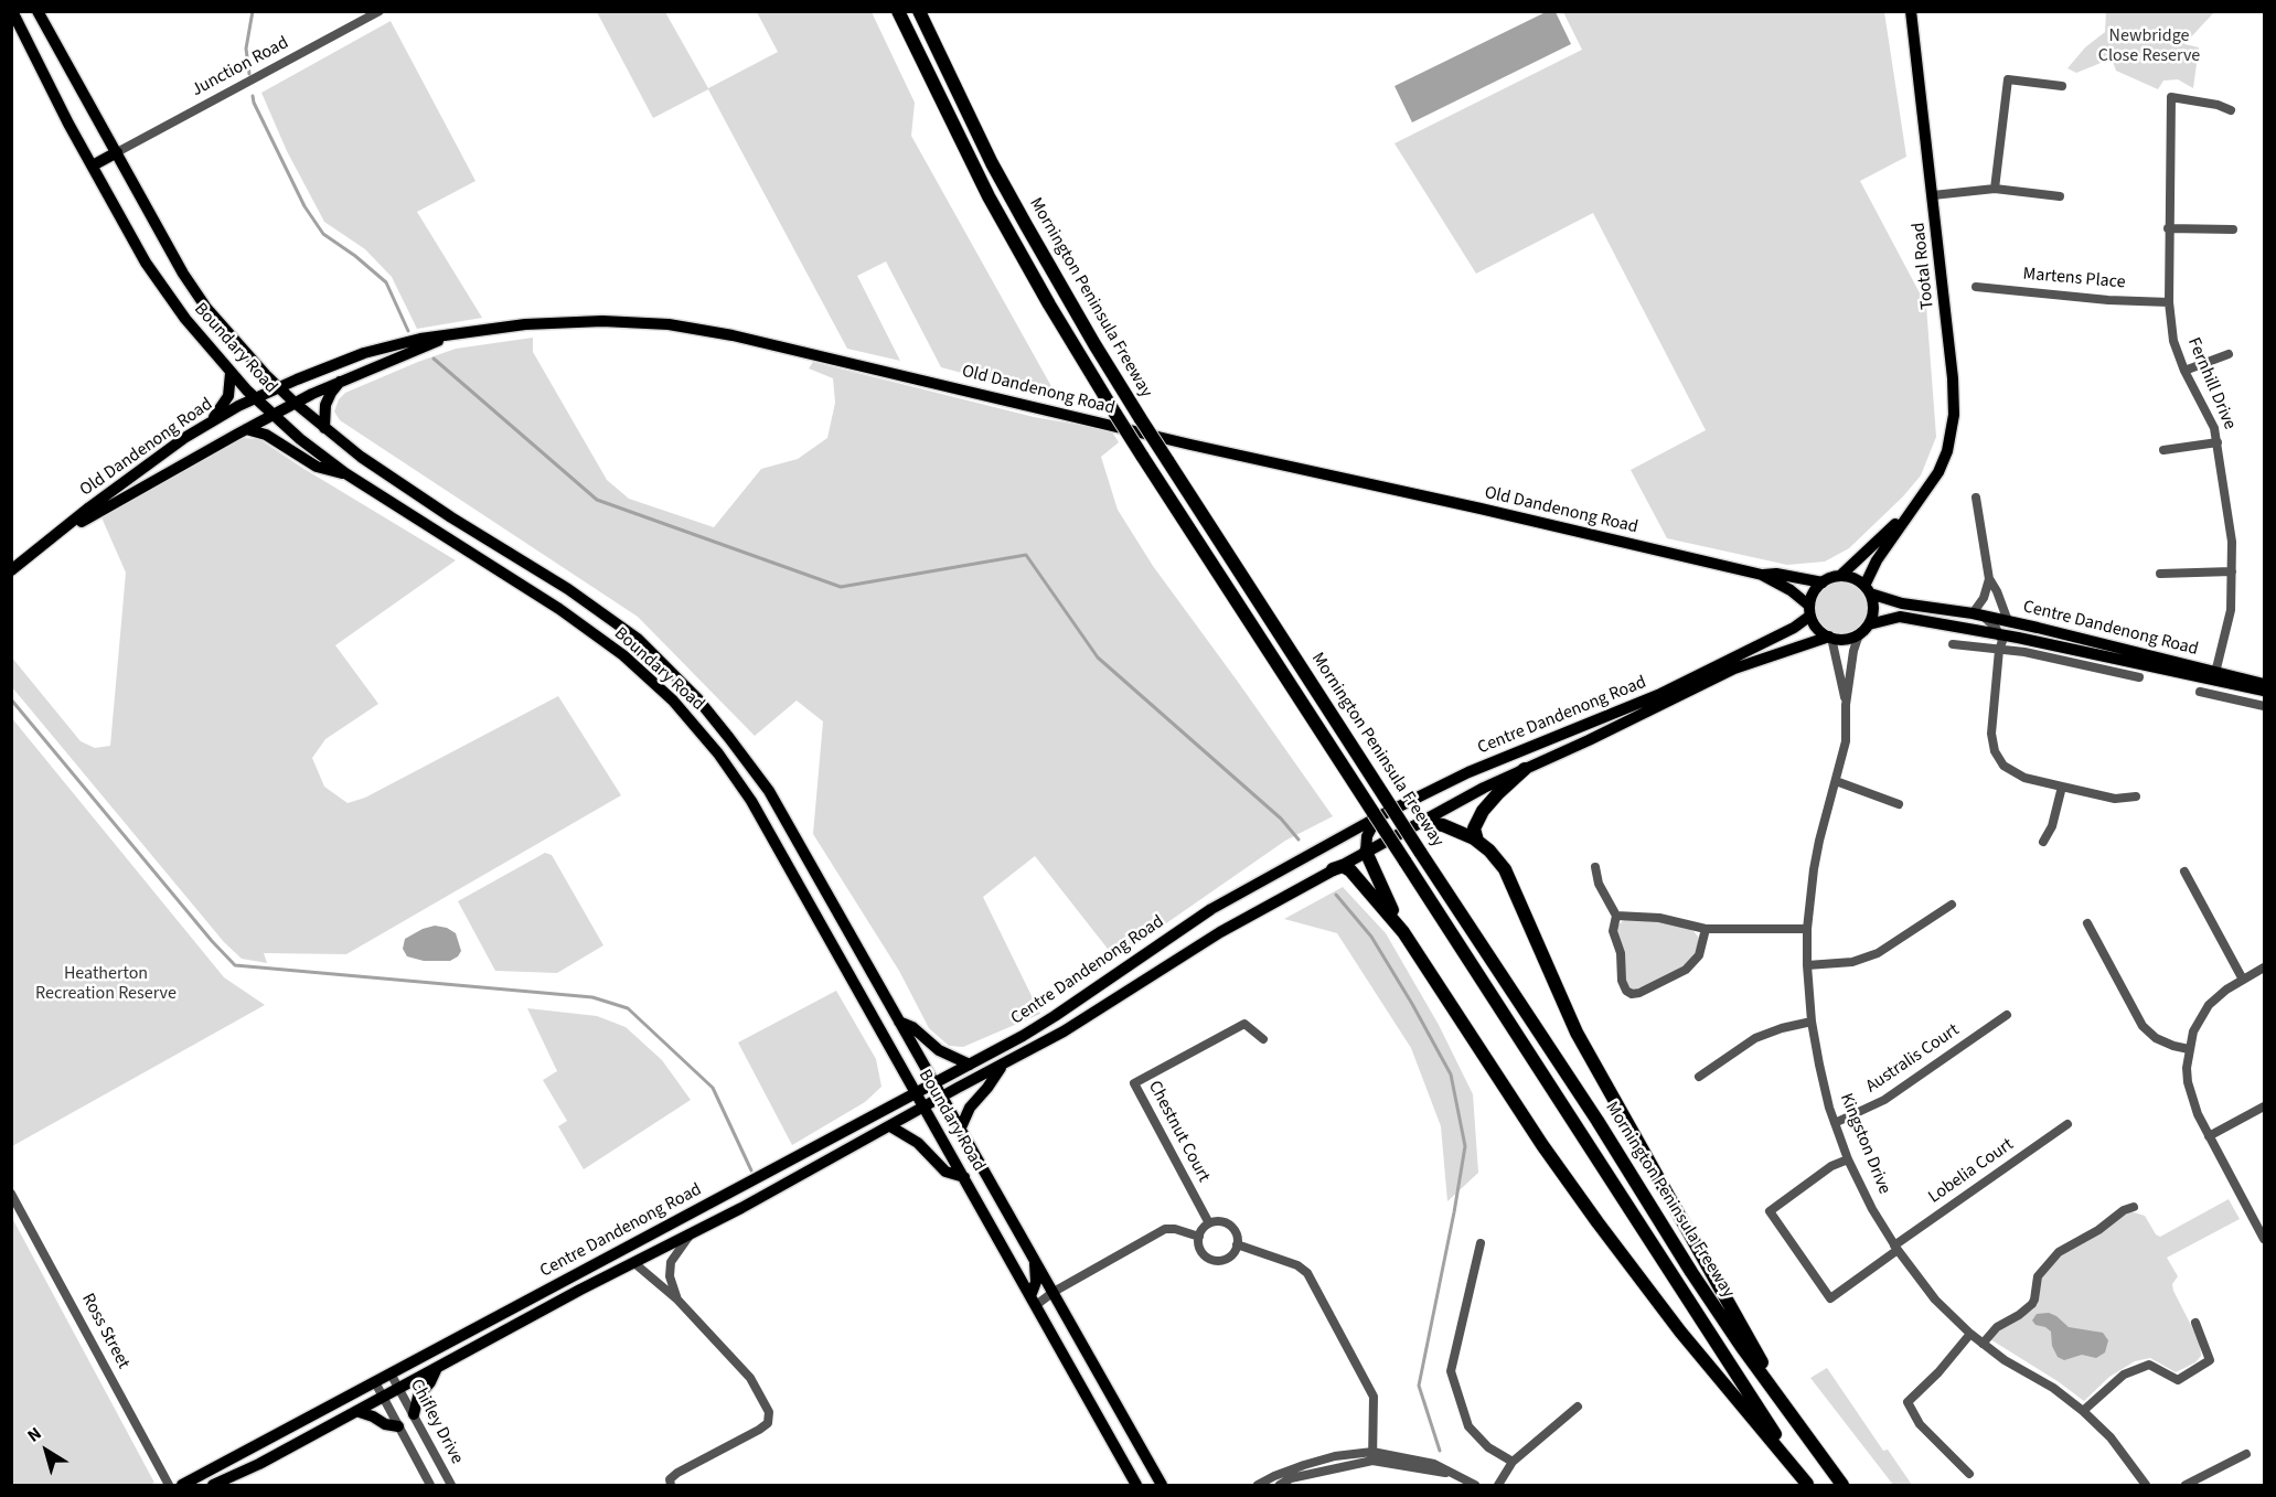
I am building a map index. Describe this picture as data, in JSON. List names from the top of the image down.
{
  "streets": {
    "highway": ["Mornington Peninsula Freeway"],
    "main road": [
      "Tootal Road",
      "Boundary Road",
      "Old Dandenong Road",
      "Centre Dandenong Road"
    ],
    "street": [
      "Junction Road",
      "Martens Place",
      "Fernhill Drive",
      "Australis Court",
      "Chestnut Court",
      "Kingston Drive",
      "Lobelia Court",
      "Ross Street",
      "Chifley Drive"
    ]
  },
  "crossings": [
    ["Junction Road", "Boundary Road"],
    ["Tootal Road", "Old Dandenong Road"],
    ["Tootal Road", "Centre Dandenong Road"],
    ["Tootal Road", "Kingston Drive"],
    ["Martens Place", "Fernhill Drive"],
    ["Mornington Peninsula Freeway", "Centre Dandenong Road"],
    ["Boundary Road", "Old Dandenong Road"],
    ["Boundary Road", "Centre Dandenong Road"],
    ["Fernhill Drive", "Centre Dandenong Road"],
    ["Old Dandenong Road", "Centre Dandenong Road"],
    ["Old Dandenong Road", "Kingston Drive"],
    ["Centre Dandenong Road", "Kingston Drive"],
    ["Centre Dandenong Road", "Chifley Drive"],
    ["Australis Court", "Kingston Drive"],
    ["Kingston Drive", "Lobelia Court"]
  ],
  "parks": ["Newbridge Close Reserve", "Heatherton Recreation Reserve"],
  "north": "top left"
}
